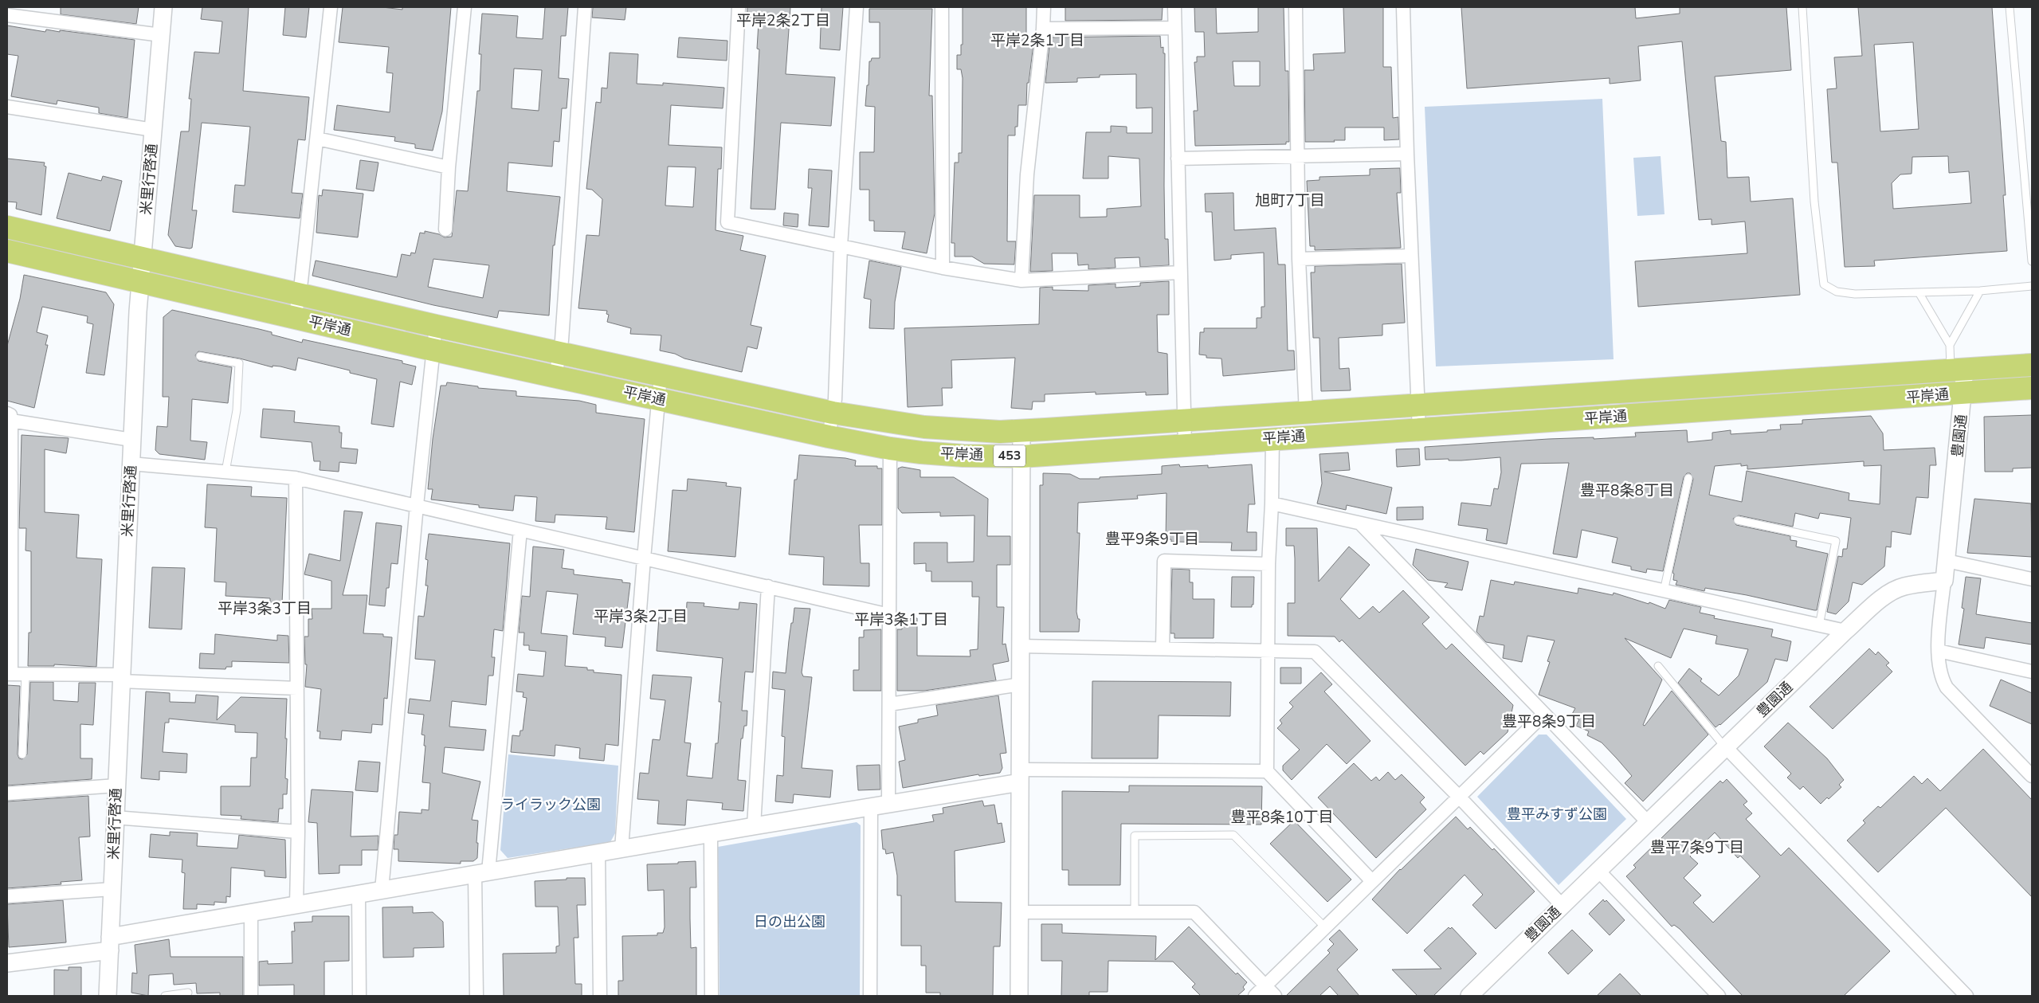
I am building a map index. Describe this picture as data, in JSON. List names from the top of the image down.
{
  "streets": {
    "highway": ["平岸通", "453"],
    "street": ["米里行啓通", "豊園通"]
  },
  "crossings": [
    ["米里行啓通", "平岸通"],
    ["平岸通", "豊園通"]
  ],
  "districts": [
    "平岸2条2丁目",
    "平岸2条1丁目",
    "旭町7丁目",
    "豊平8条8丁目",
    "豊平9条9丁目",
    "平岸3条3丁目",
    "平岸3条2丁目",
    "平岸3条1丁目",
    "豊平8条9丁目",
    "豊平8条10丁目",
    "豊平7条9丁目"
  ],
  "parks": ["ライラック公園", "豊平みすず公園", "日の出公園"]
}
